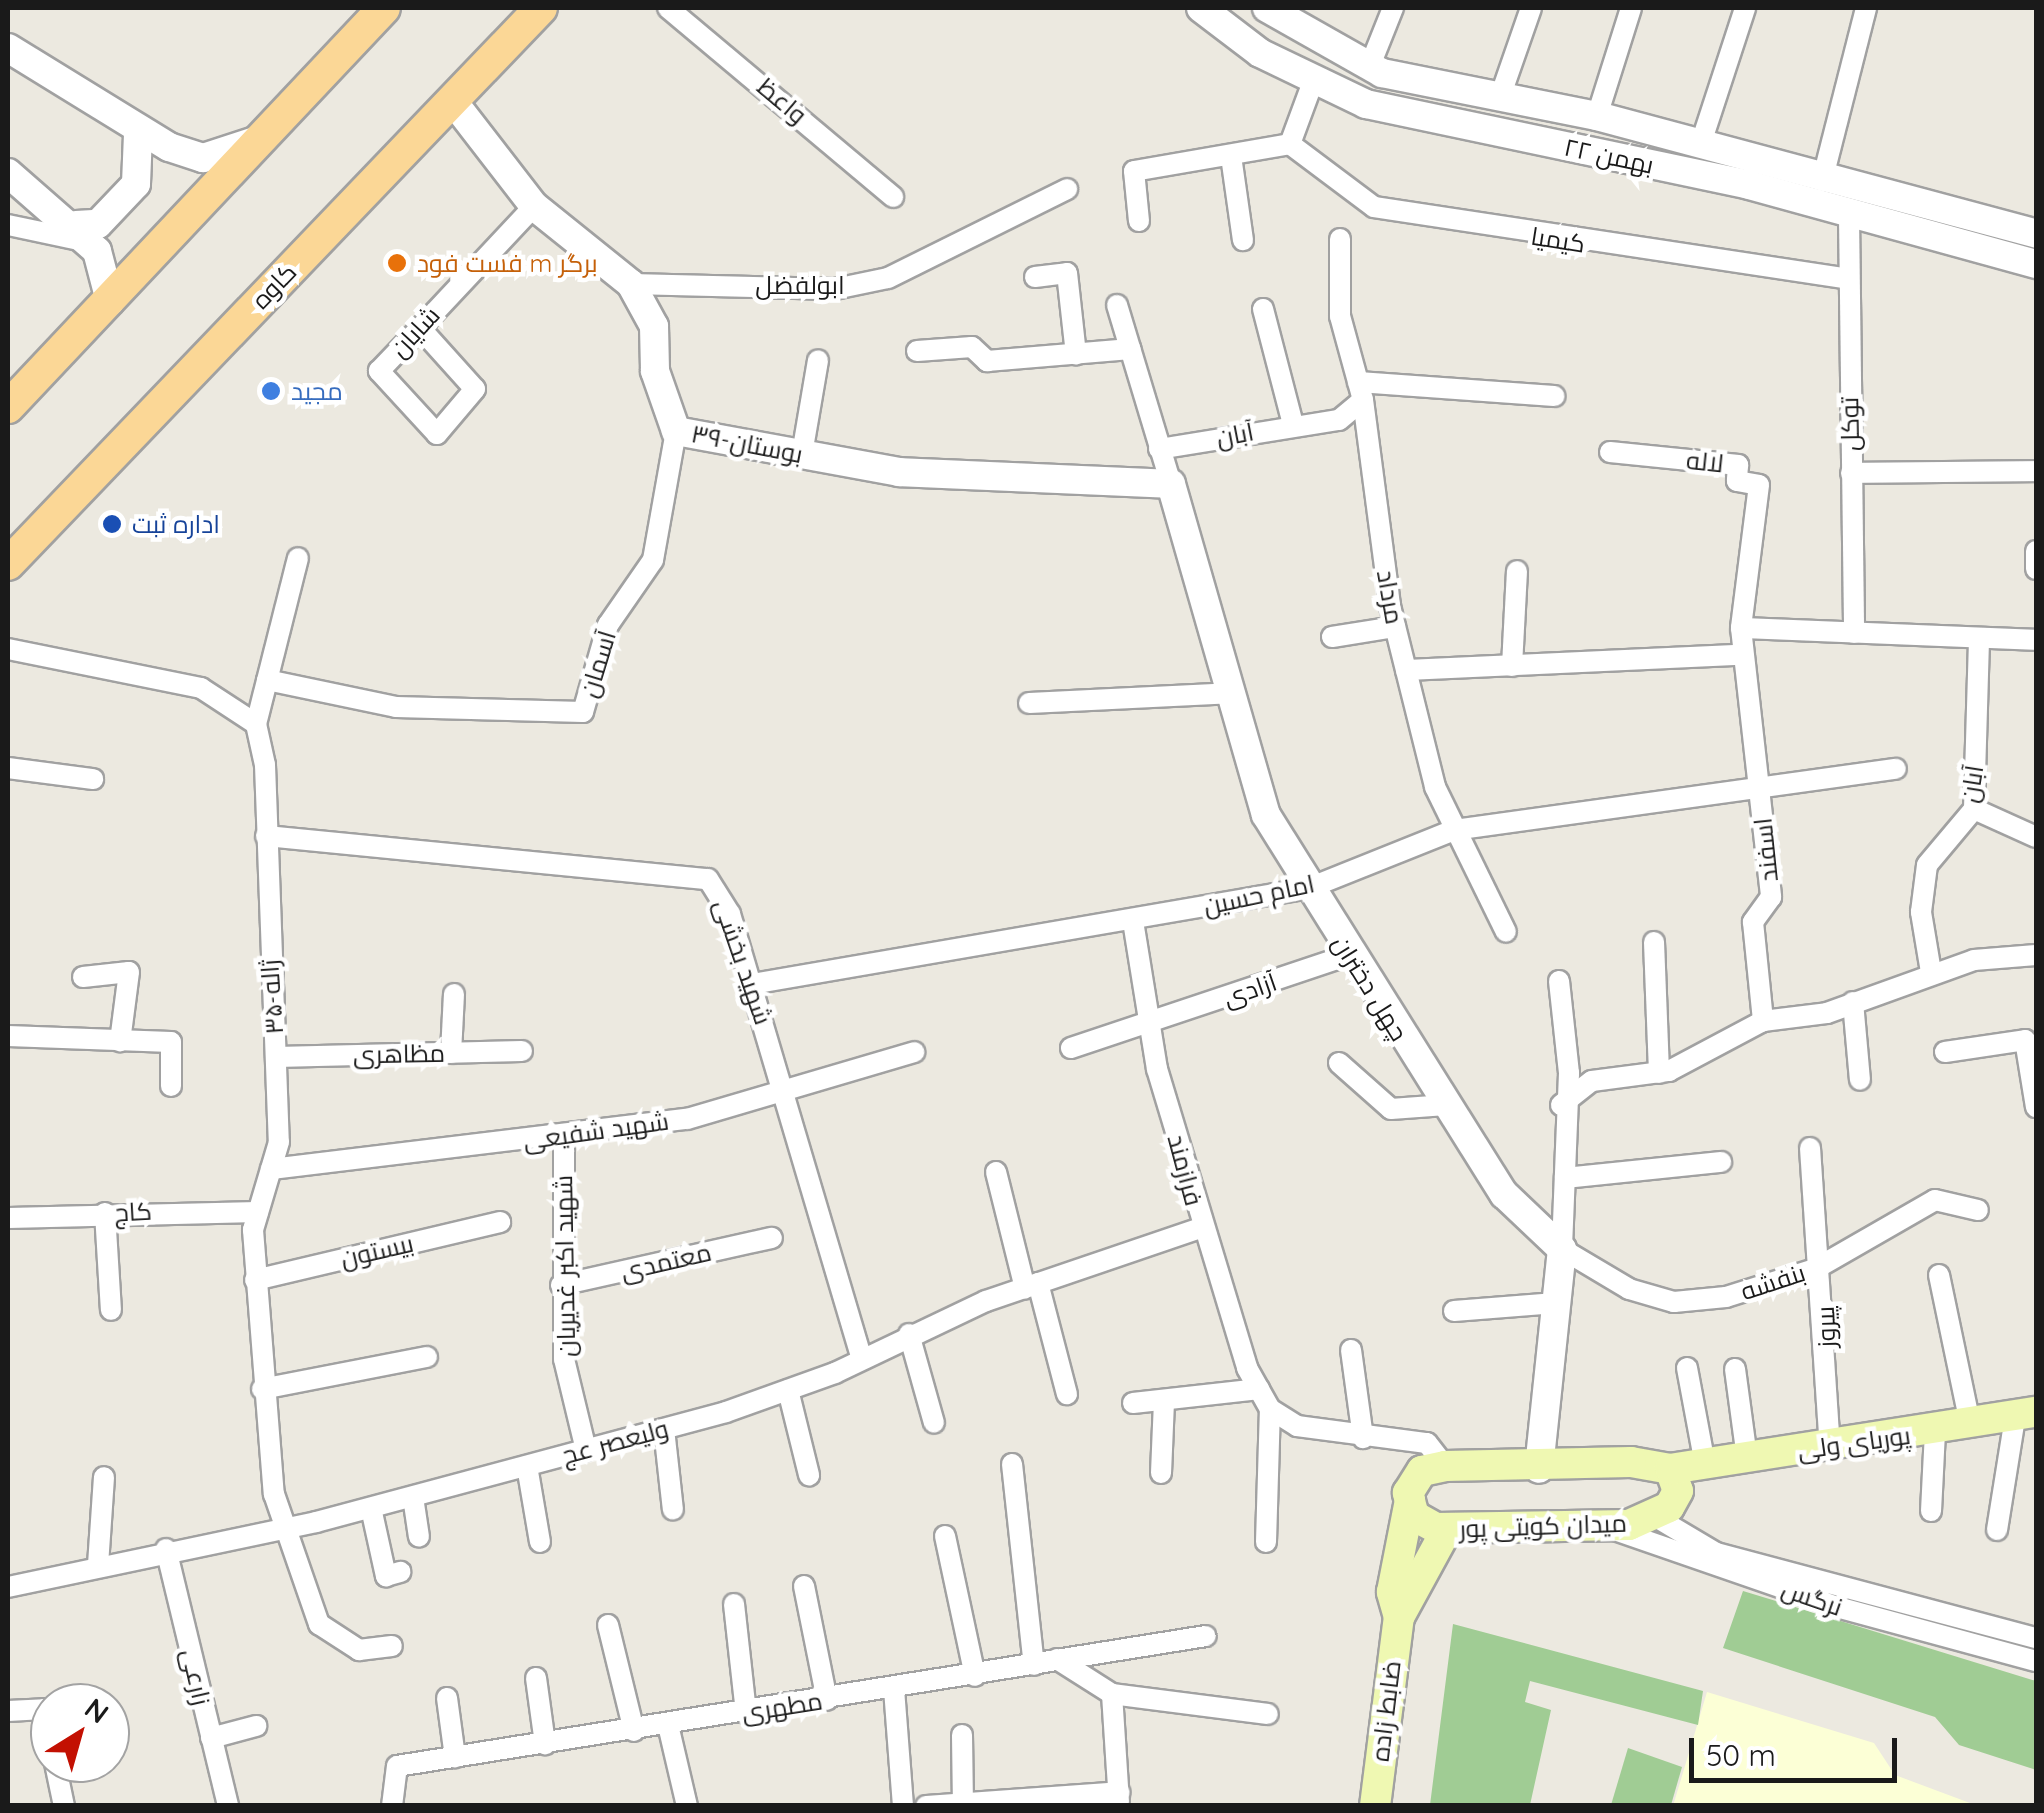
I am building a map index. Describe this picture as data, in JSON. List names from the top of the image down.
{
  "streets": {
    "main road": [
      "کاوه",
      "پوریای ولی",
      "میدان کویتی پور",
      "ضابط زاده"
    ],
    "street": [
      "واعظ",
      "۲۲ بهمن",
      "کیمیا",
      "ابولفضل",
      "شایان",
      "توکل",
      "آبان",
      "۳۹-بوستان",
      "لاله",
      "مرداد",
      "آسمان",
      "اسفند",
      "امام حسین",
      "شهید بخشی",
      "چهل دختران",
      "آزادی",
      "۳۵-ژاله",
      "مظاهری",
      "شهید شفیعی",
      "فرازمند",
      "کاج",
      "بیستون",
      "معتمدی",
      "شهید اکبر غدیریان",
      "بنفشه",
      "پیروز",
      "ولیعصر عج",
      "نرگس",
      "زارعی",
      "مطهری"
    ]
  },
  "crossings": [
    ["۲۲ بهمن", "توکل"],
    ["کیمیا", "توکل"],
    ["ابولفضل", "۳۹-بوستان"],
    ["کاوه", "۳۹-بوستان"],
    ["شایان", "۳۹-بوستان"],
    ["آبان", "مرداد"],
    ["۳۹-بوستان", "آسمان"],
    ["۳۹-بوستان", "چهل دختران"],
    ["لاله", "اسفند"],
    ["مرداد", "امام حسین"],
    ["آسمان", "۳۵-ژاله"],
    ["اسفند", "امام حسین"],
    ["امام حسین", "شهید بخشی"],
    ["امام حسین", "چهل دختران"],
    ["امام حسین", "فرازمند"],
    ["شهید بخشی", "۳۵-ژاله"],
    ["شهید بخشی", "شهید شفیعی"],
    ["شهید بخشی", "ولیعصر عج"],
    ["چهل دختران", "آزادی"],
    ["چهل دختران", "بنفشه"],
    ["آزادی", "فرازمند"],
    ["۳۵-ژاله", "مظاهری"],
    ["۳۵-ژاله", "شهید شفیعی"],
    ["۳۵-ژاله", "کاج"],
    ["۳۵-ژاله", "بیستون"],
    ["۳۵-ژاله", "ولیعصر عج"],
    ["شهید شفیعی", "شهید اکبر غدیریان"],
    ["فرازمند", "ولیعصر عج"],
    ["معتمدی", "شهید اکبر غدیریان"],
    ["شهید اکبر غدیریان", "ولیعصر عج"],
    ["بنفشه", "پیروز"],
    ["پیروز", "پوریای ولی"],
    ["ولیعصر عج", "زارعی"],
    ["پوریای ولی", "میدان کویتی پور"],
    ["میدان کویتی پور", "نرگس"]
  ],
  "places": ["فست فود m برگر", "مجید", "اداره ثبت"],
  "scale_bar": "50 m",
  "north": "top right"
}
